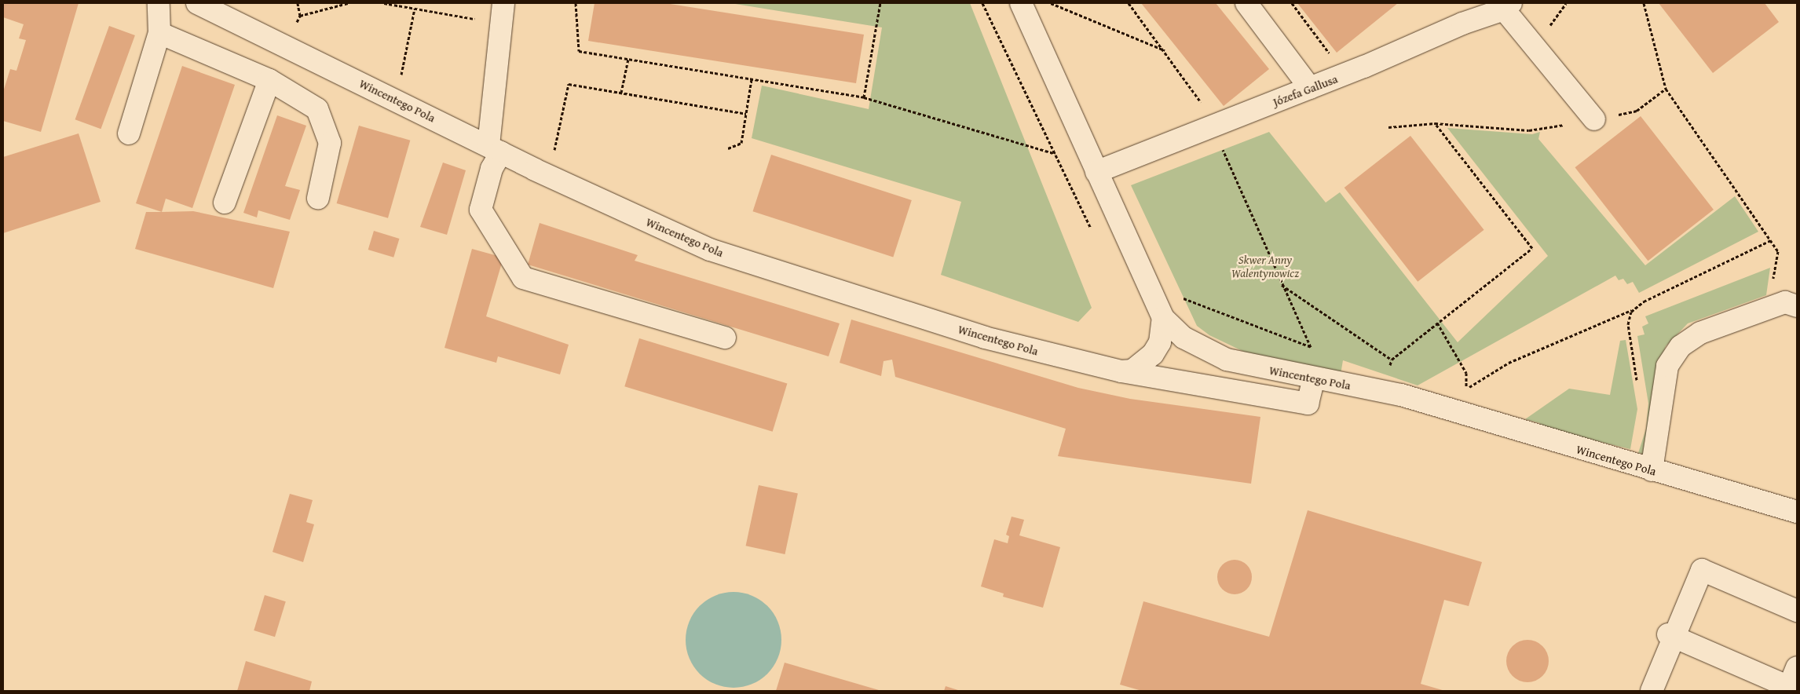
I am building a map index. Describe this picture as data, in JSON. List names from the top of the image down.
{
  "streets": {
    "street": ["Józefa Gallusa", "Wincentego Pola"]
  },
  "parks": ["Skwer Anny Walentynowicz"]
}
